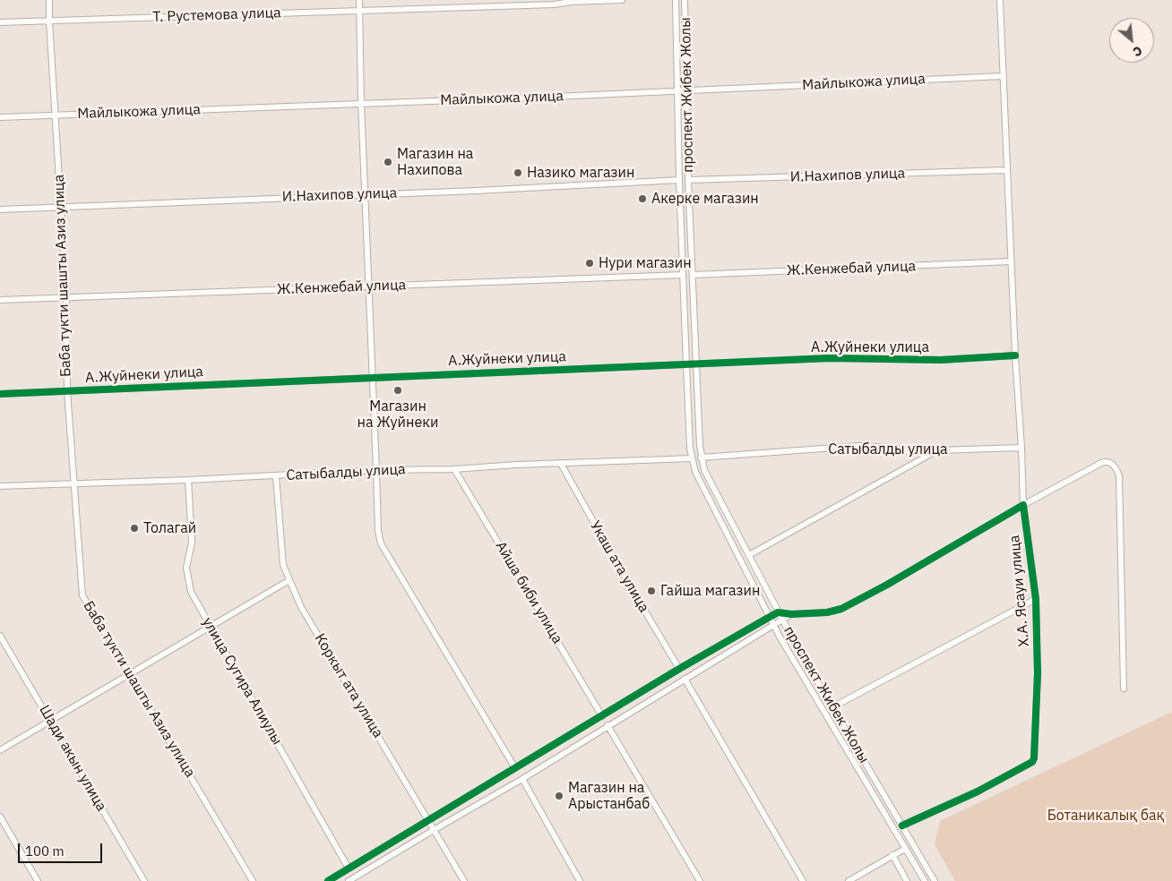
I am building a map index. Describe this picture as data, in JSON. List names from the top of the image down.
{
  "streets": {
    "street": [
      "Т. Рустемова улица",
      "Майлыкожа улица",
      "проспект Жибек Жолы",
      "И.Нахипов улица",
      "Ж.Кенжебай улица",
      "Баба тукти шашты Азиз улица",
      "А.Жуйнеки улица",
      "Сатыбалды улица",
      "Укаш ата улица",
      "Х.А. Ясауи улица",
      "Айша биби улица",
      "улица Сугира Алиулы",
      "Коркыт ата улица",
      "Шади акын улица"
    ]
  },
  "crossings": [
    ["Т. Рустемова улица", "Баба тукти шашты Азиз улица"],
    ["Майлыкожа улица", "проспект Жибек Жолы"],
    ["Майлыкожа улица", "Баба тукти шашты Азиз улица"],
    ["проспект Жибек Жолы", "И.Нахипов улица"],
    ["проспект Жибек Жолы", "Ж.Кенжебай улица"],
    ["проспект Жибек Жолы", "А.Жуйнеки улица"],
    ["проспект Жибек Жолы", "Сатыбалды улица"],
    ["проспект Жибек Жолы", "Х.А. Ясауи улица"],
    ["И.Нахипов улица", "Баба тукти шашты Азиз улица"],
    ["Ж.Кенжебай улица", "Баба тукти шашты Азиз улица"],
    ["Баба тукти шашты Азиз улица", "А.Жуйнеки улица"],
    ["Баба тукти шашты Азиз улица", "Сатыбалды улица"],
    ["Сатыбалды улица", "Укаш ата улица"],
    ["Сатыбалды улица", "Айша биби улица"],
    ["Сатыбалды улица", "улица Сугира Алиулы"],
    ["Сатыбалды улица", "Коркыт ата улица"],
    ["Х.А. Ясауи улица", "Коркыт ата улица"]
  ],
  "parks": ["Ботаникалық бақ"],
  "places": [
    "Магазин на Нахипова",
    "Назико магазин",
    "Акерке магазин",
    "Нури магазин",
    "Магазин на Жуйнеки",
    "Толагай",
    "Гайша магазин",
    "Магазин на Арыстанбаб"
  ],
  "scale_bar": "100 m",
  "north": "bottom right"
}
